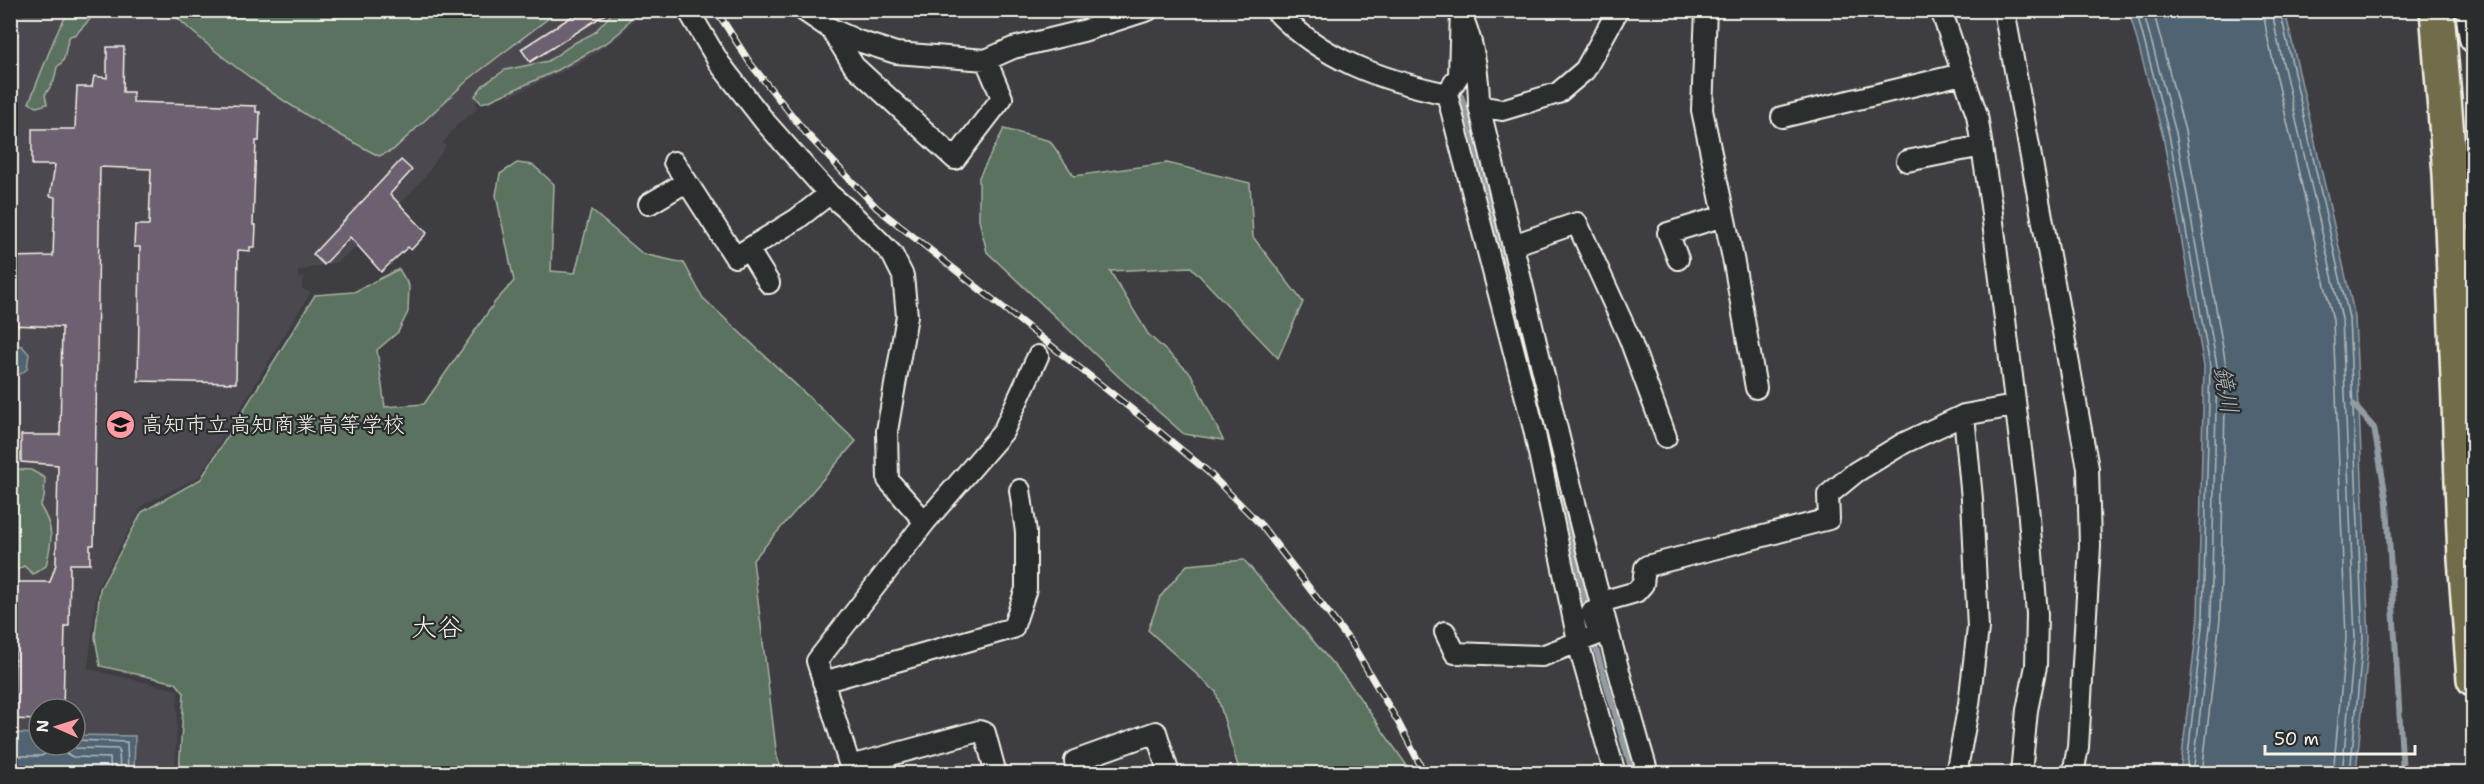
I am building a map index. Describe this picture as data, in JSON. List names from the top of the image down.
{
  "districts": ["大谷"],
  "water": ["鏡川"],
  "places": {
    "school or university": ["高知市立高知商業高等学校"]
  },
  "scale_bar": "50 m",
  "north": "left"
}
